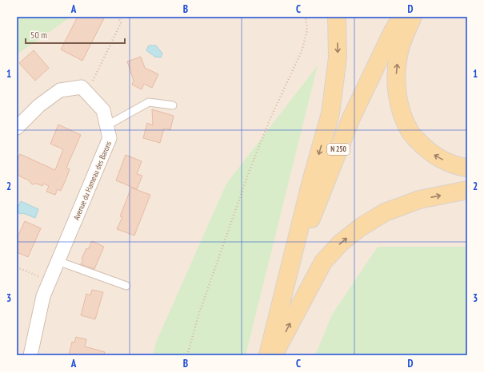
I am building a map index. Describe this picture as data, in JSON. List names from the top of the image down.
{
  "streets": {
    "main road": ["N 250"],
    "street": ["Avenue du Hameau des Barons"]
  },
  "scale_bar": "50 m",
  "grid": {
    "columns": [
      "A",
      "B",
      "C",
      "D"
    ],
    "rows": ["1", "2", "3"]
  }
}
